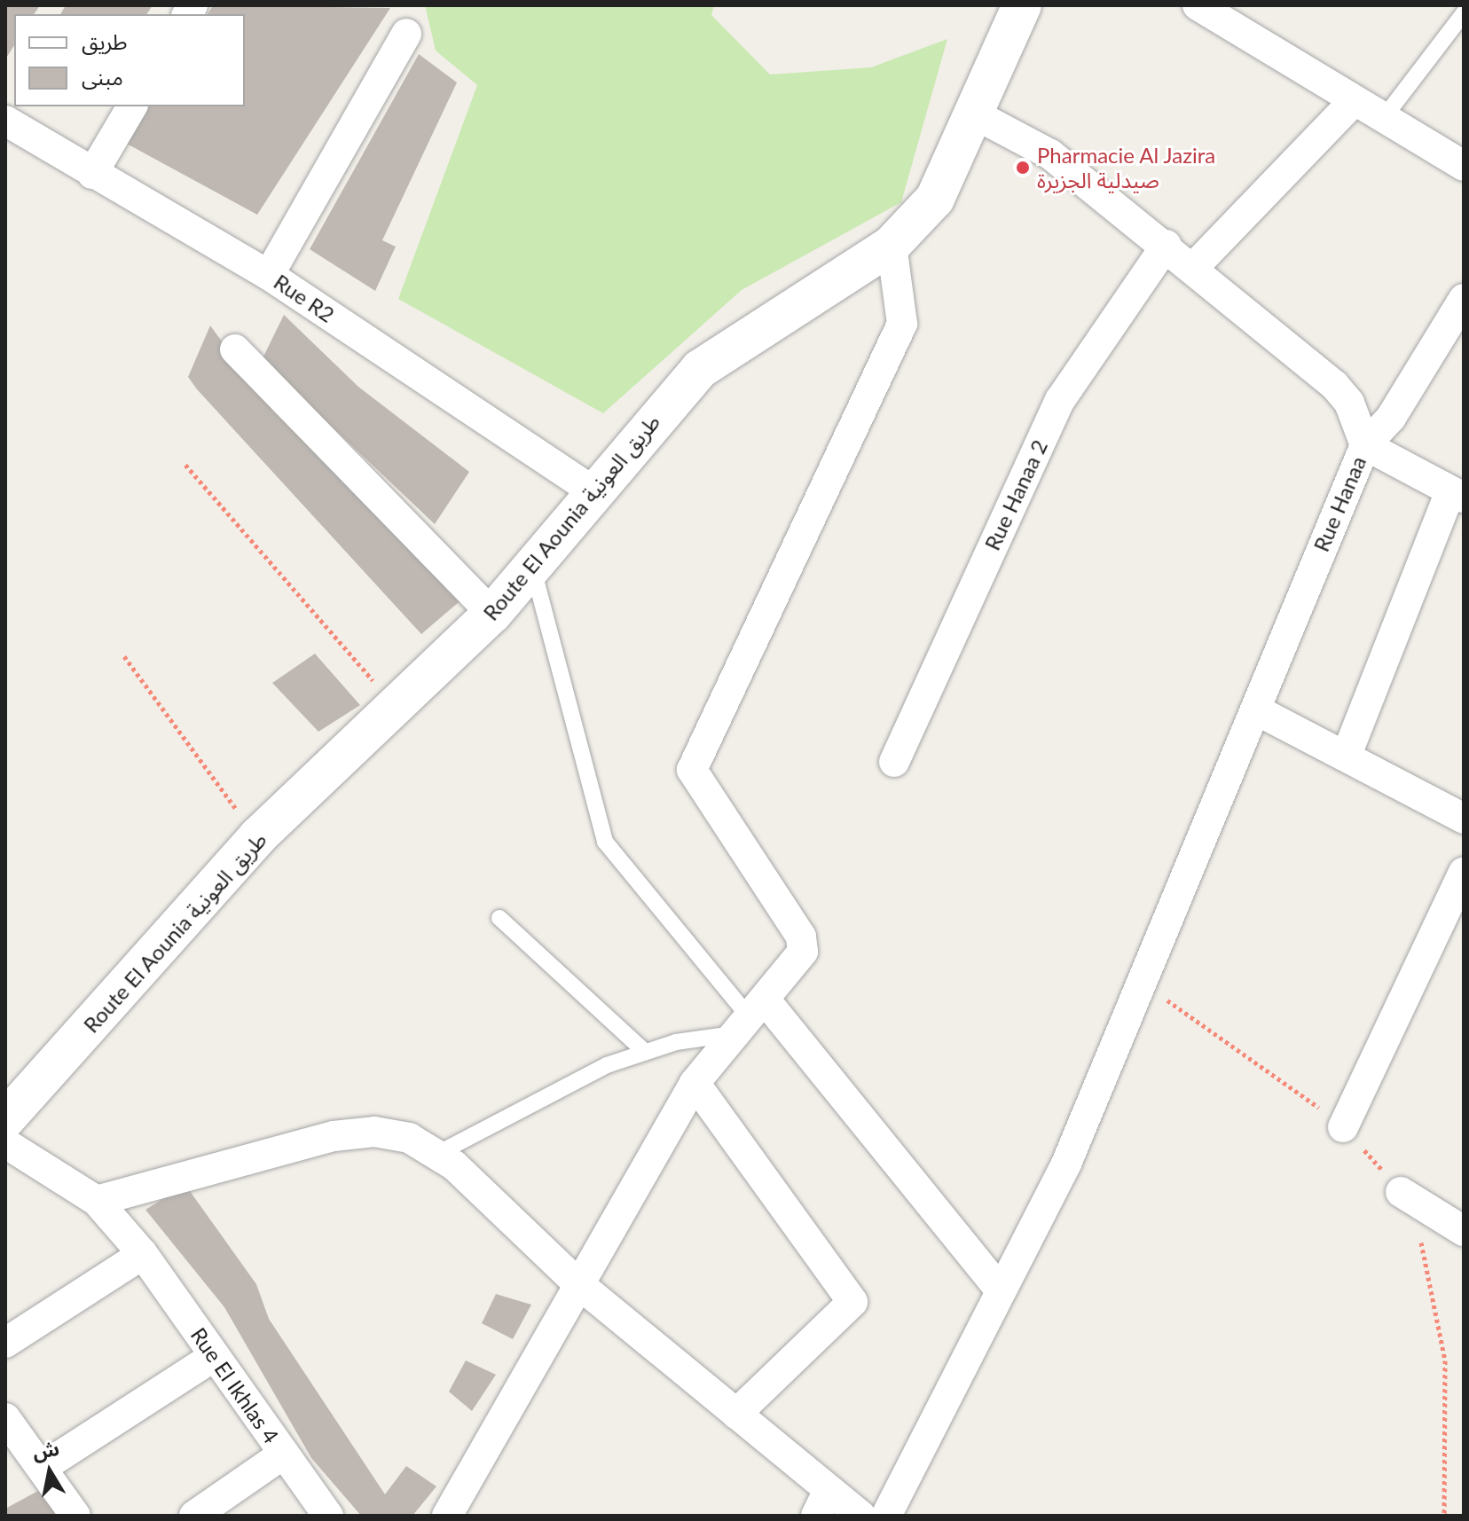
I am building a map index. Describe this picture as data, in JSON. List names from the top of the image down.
{
  "streets": {
    "street": [
      "Rue R2",
      "Rue Hanaa 2",
      "Rue Hanaa",
      "Route El Aounia طريق العونية",
      "Rue El Ikhlas 4"
    ]
  },
  "crossings": [
    ["Rue R2", "Route El Aounia طريق العونية"],
    ["Rue Hanaa 2", "Rue Hanaa"],
    ["Rue Hanaa", "Route El Aounia طريق العونية"]
  ],
  "places": ["Pharmacie Al Jazira صيدلية الجزيرة"],
  "legend": ["طريق", "مبنى"],
  "north": "top"
}
